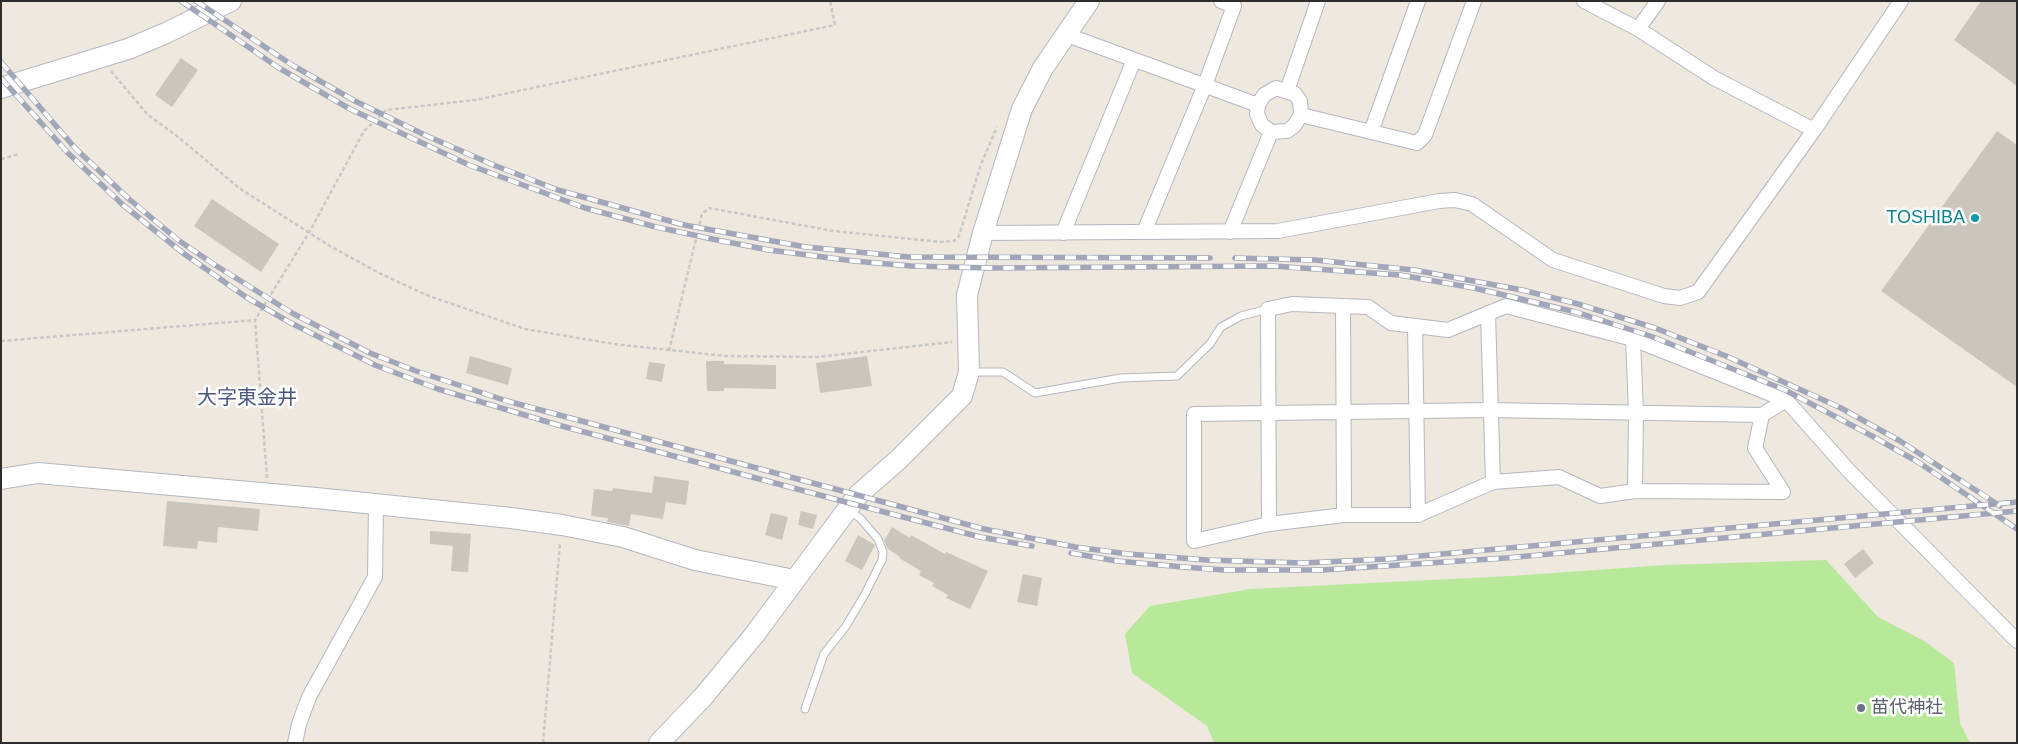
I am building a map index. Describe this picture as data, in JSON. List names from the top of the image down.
{
  "districts": ["大字東金井"],
  "places": ["TOSHIBA", "苗代神社"]
}
